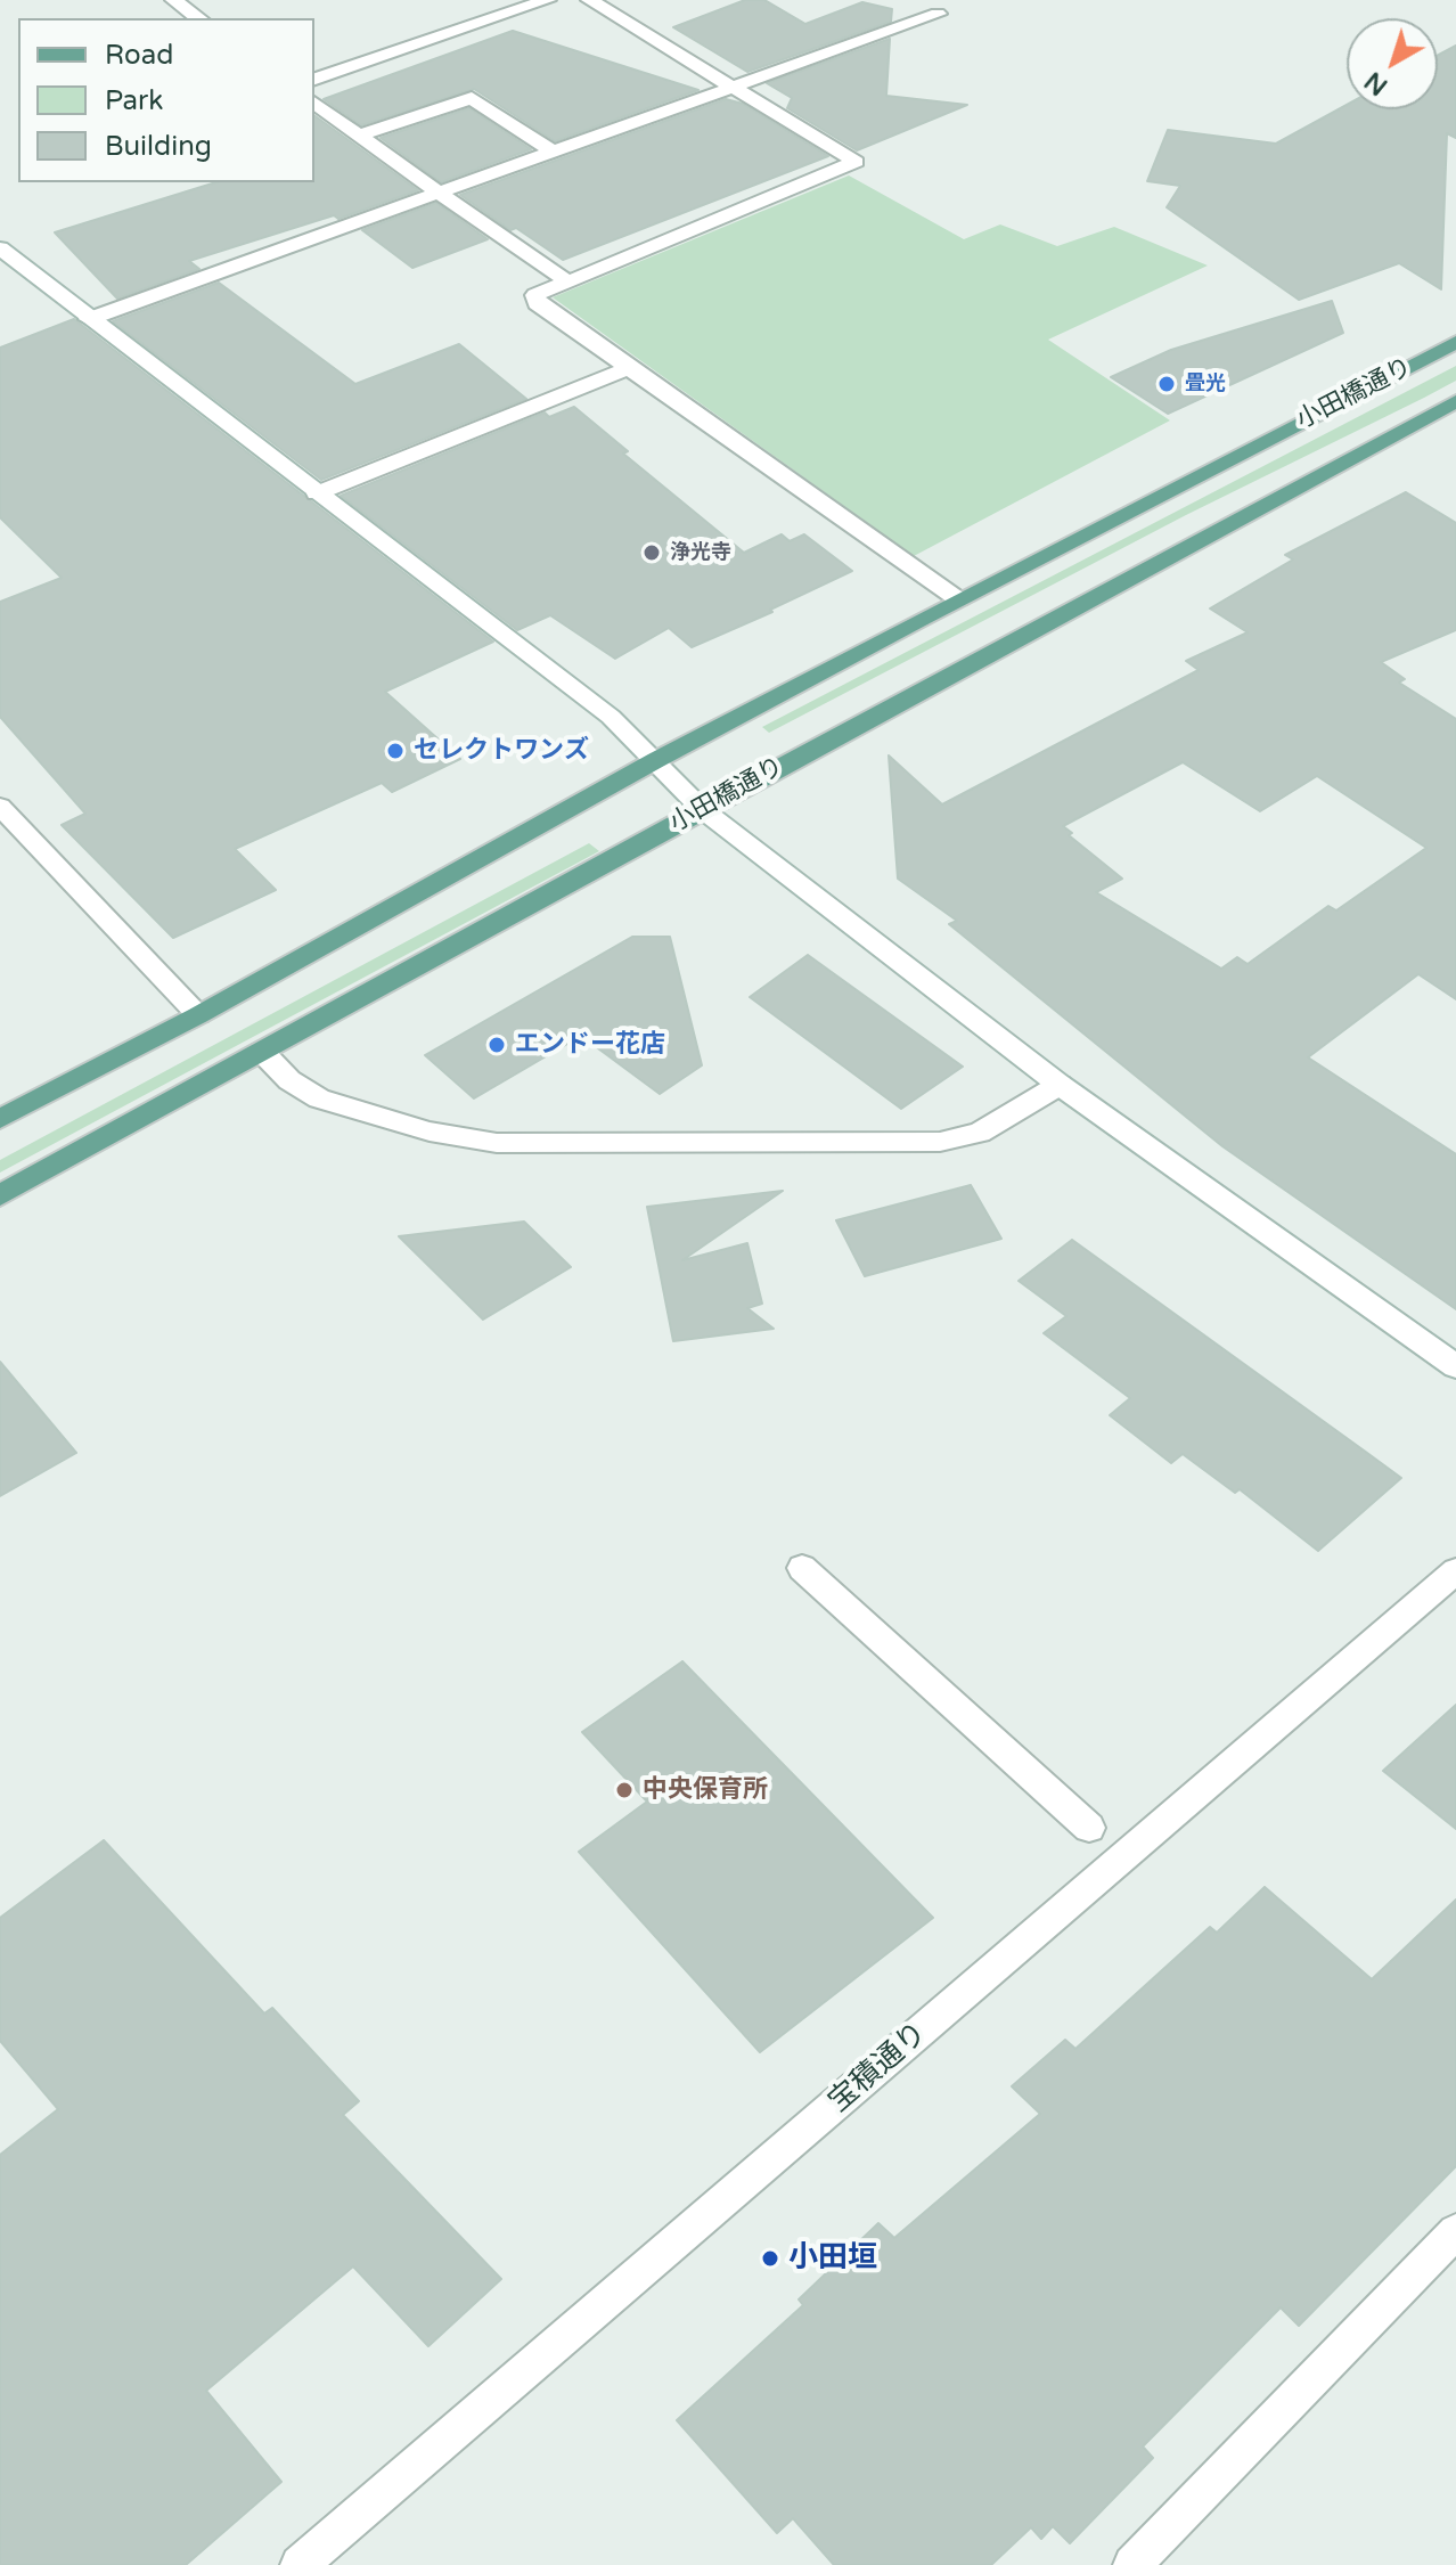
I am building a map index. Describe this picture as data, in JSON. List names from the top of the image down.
{
  "streets": {
    "main road": ["小田橋通り"],
    "street": ["宝積通り"]
  },
  "places": [
    "畳光",
    "浄光寺",
    "セレクトワンズ",
    "エンドー花店",
    "中央保育所",
    "小田垣"
  ],
  "legend": ["Road", "Park", "Building"],
  "north": "bottom left"
}
